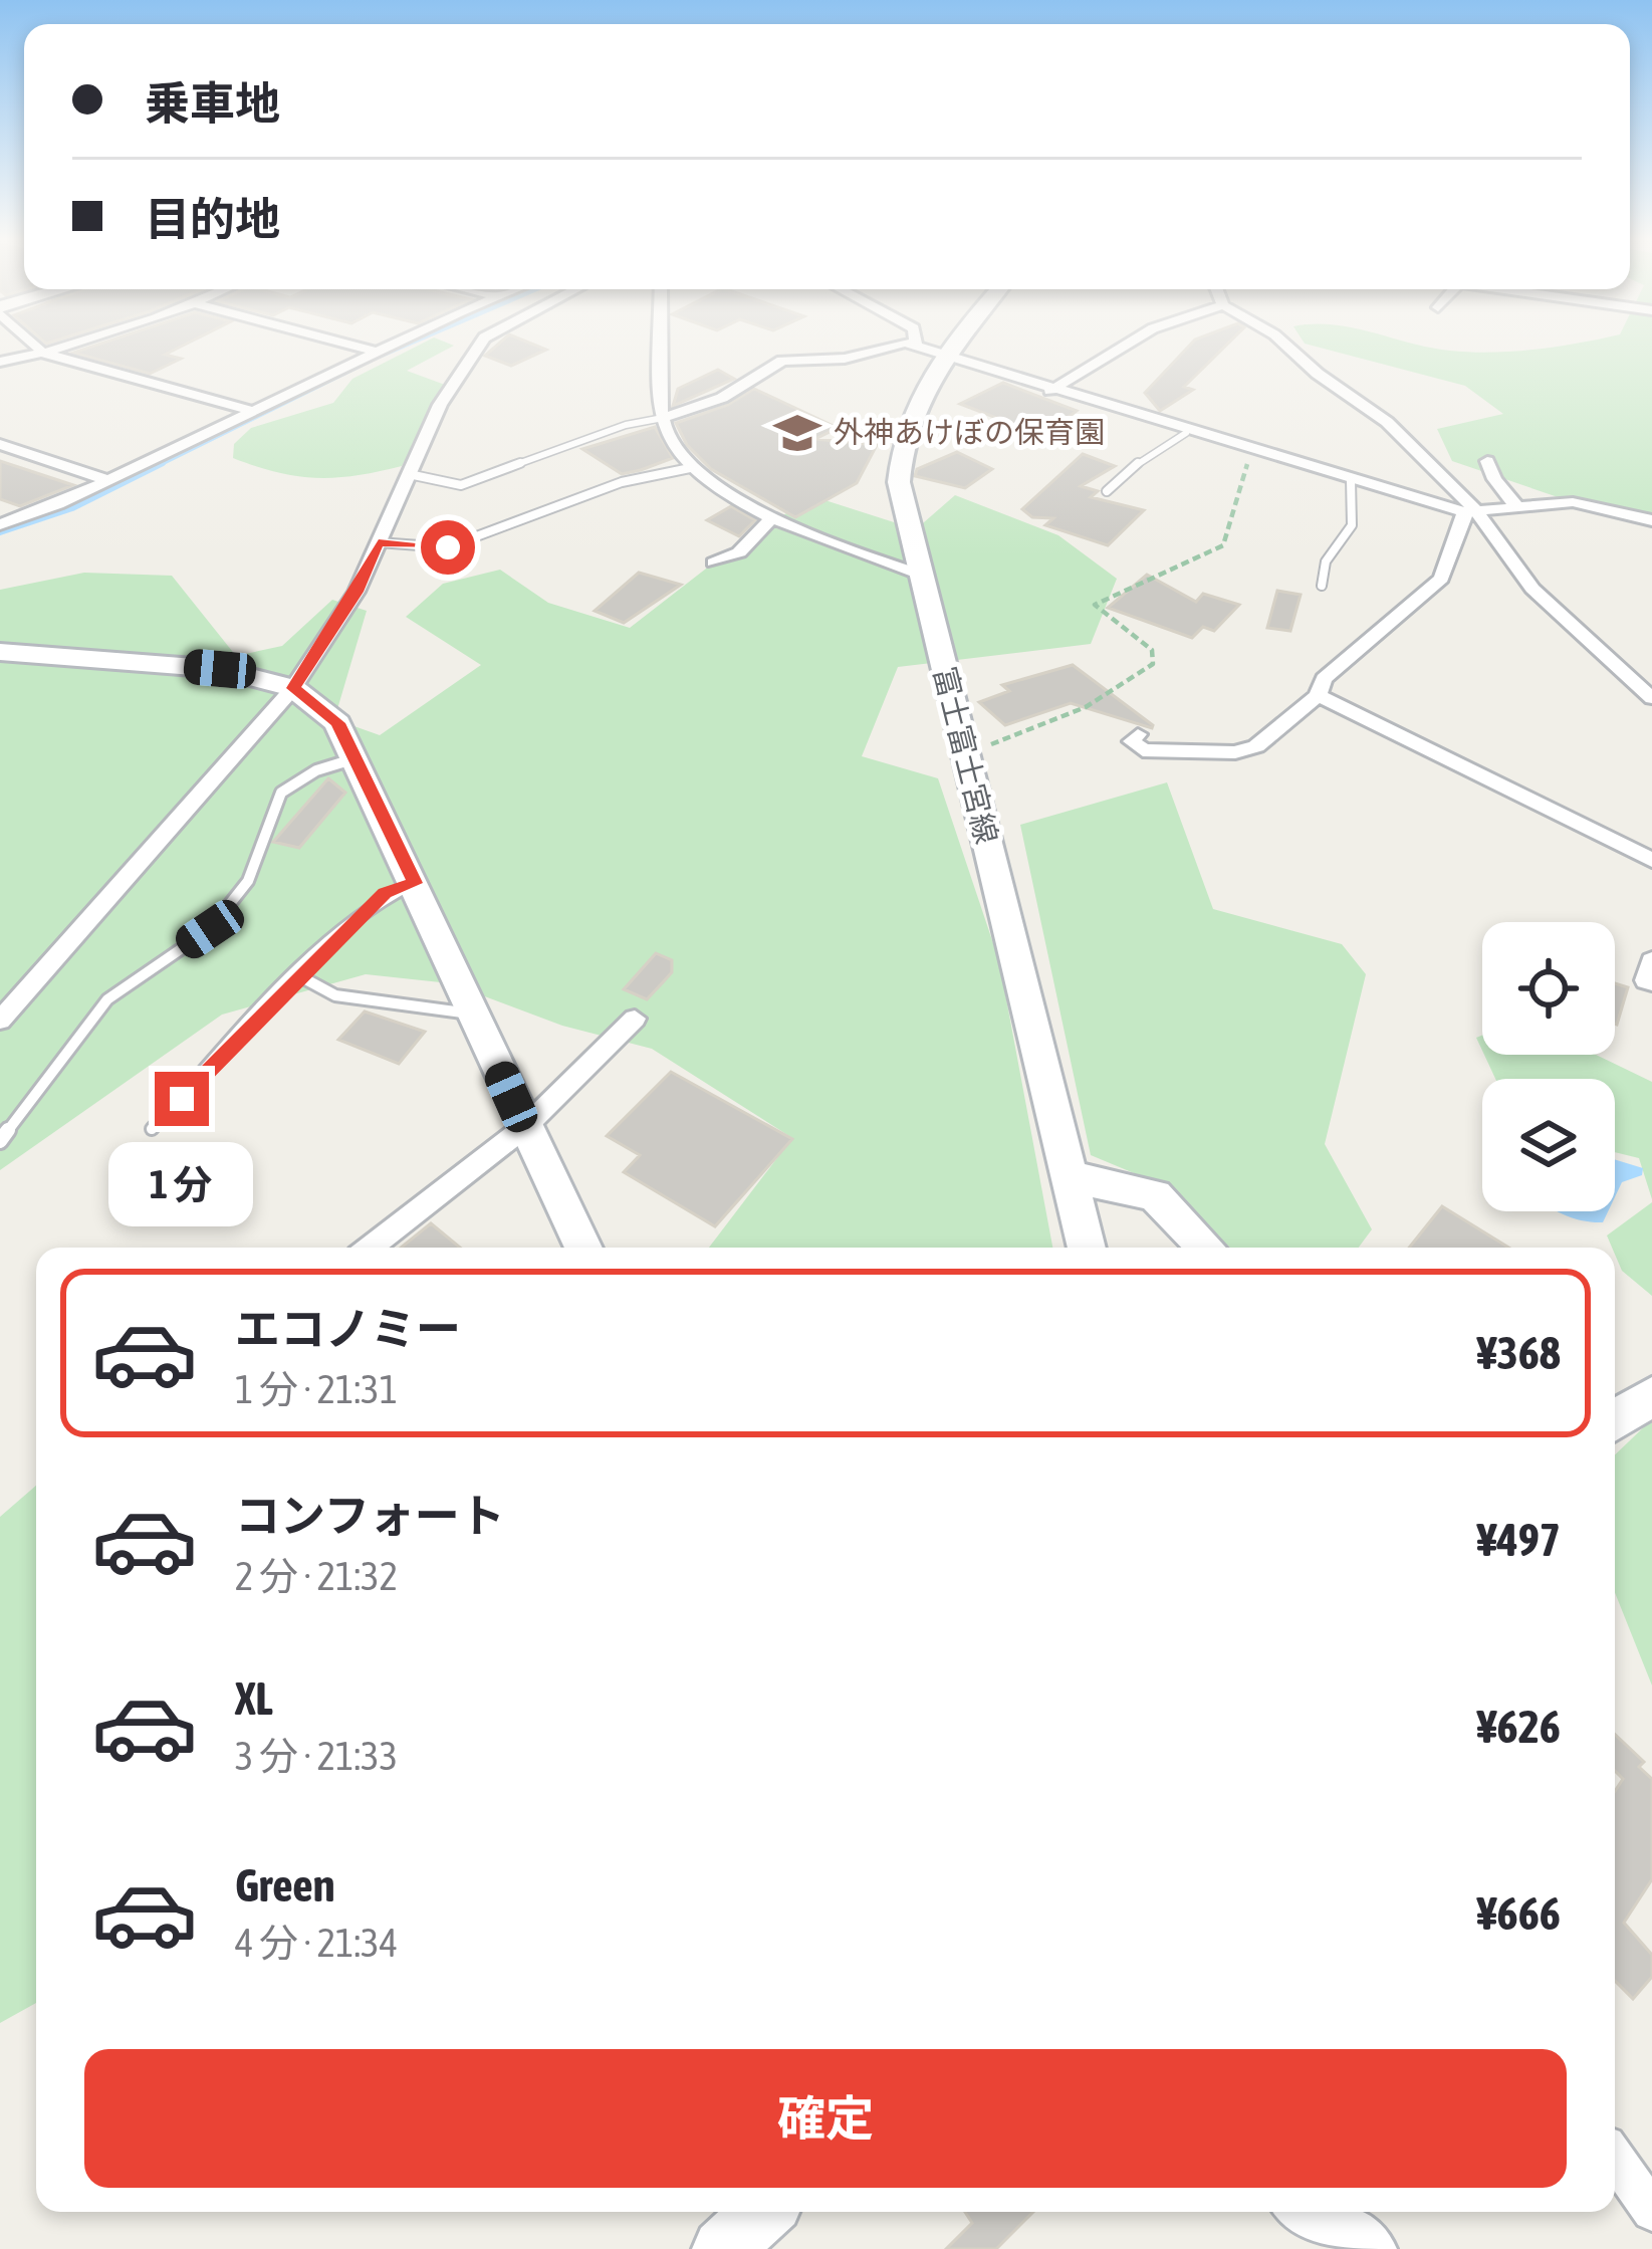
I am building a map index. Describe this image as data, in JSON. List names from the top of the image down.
{
  "streets": {
    "main road": ["富士富士宮線"]
  },
  "places": {
    "school or university": ["外神あけぼの保育園"]
  },
  "page": {
    "banner": ["乗車地", "目的地"],
    "bubble": "1 分",
    "list": [
      {
        "name": "エコノミー",
        "note": "1 分 · 21:31",
        "value": "¥368"
      },
      {
        "name": "コンフォート",
        "note": "2 分 · 21:32",
        "value": "¥497"
      },
      {
        "name": "XL",
        "note": "3 分 · 21:33",
        "value": "¥626"
      },
      {
        "name": "Green",
        "note": "4 分 · 21:34",
        "value": "¥666"
      }
    ],
    "buttons": "確定"
  }
}
